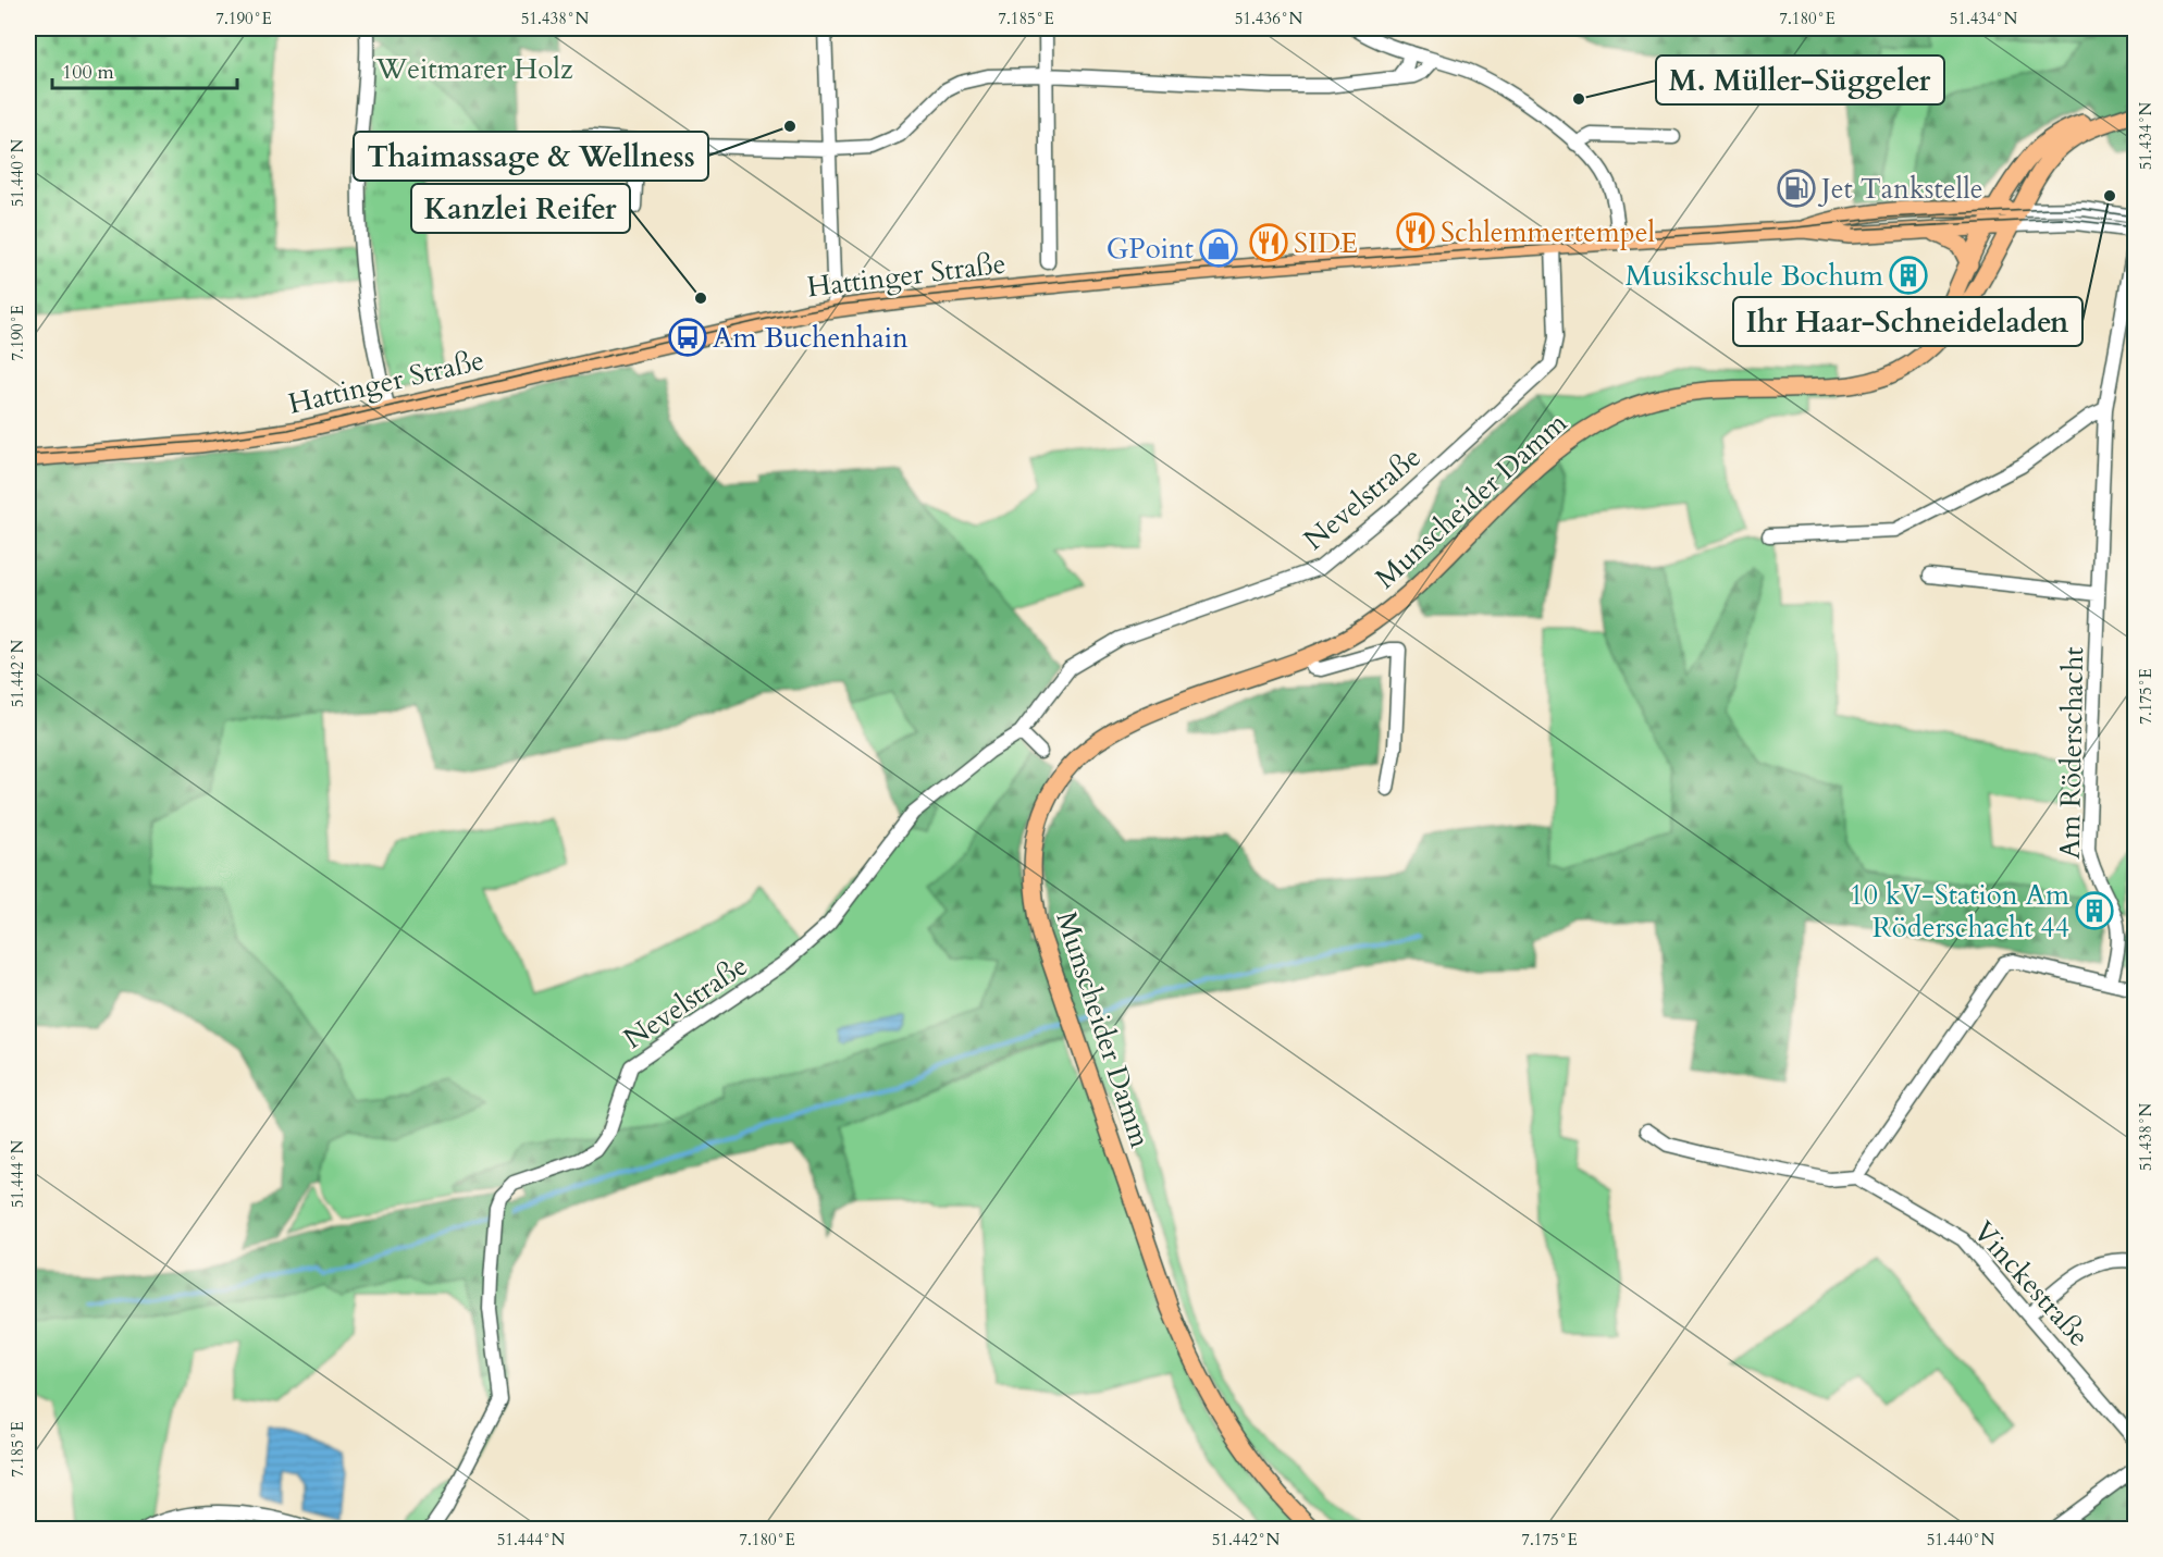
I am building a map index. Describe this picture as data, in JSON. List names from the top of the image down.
{
  "streets": {
    "main road": ["Hattinger Straße", "Munscheider Damm"],
    "street": ["Nevelstraße", "Am Röderschacht", "Vinckestraße"]
  },
  "crossings": [
    ["Hattinger Straße", "Nevelstraße"],
    ["Hattinger Straße", "Munscheider Damm"]
  ],
  "parks": ["Weitmarer Holz"],
  "places": {
    "other": [
      "M. Müller-Süggeler",
      "Thaimassage & Wellness",
      "Ihr Haar-Schneideladen",
      "Kanzlei Reifer"
    ],
    "fuel station": ["Jet Tankstelle"],
    "restaurant": ["Schlemmertempel", "SIDE"],
    "shop": ["GPoint"],
    "building": ["Musikschule Bochum", "10 kV-Station Am Röderschacht 44"],
    "bus stop": ["Am Buchenhain"]
  },
  "scale_bar": "100 m",
  "coordinates": [
    "7.190°E",
    "51.438°N",
    "7.185°E",
    "51.436°N",
    "7.180°E",
    "51.434°N",
    "51.440°N",
    "51.442°N",
    "7.175°E",
    "51.444°N"
  ]
}
